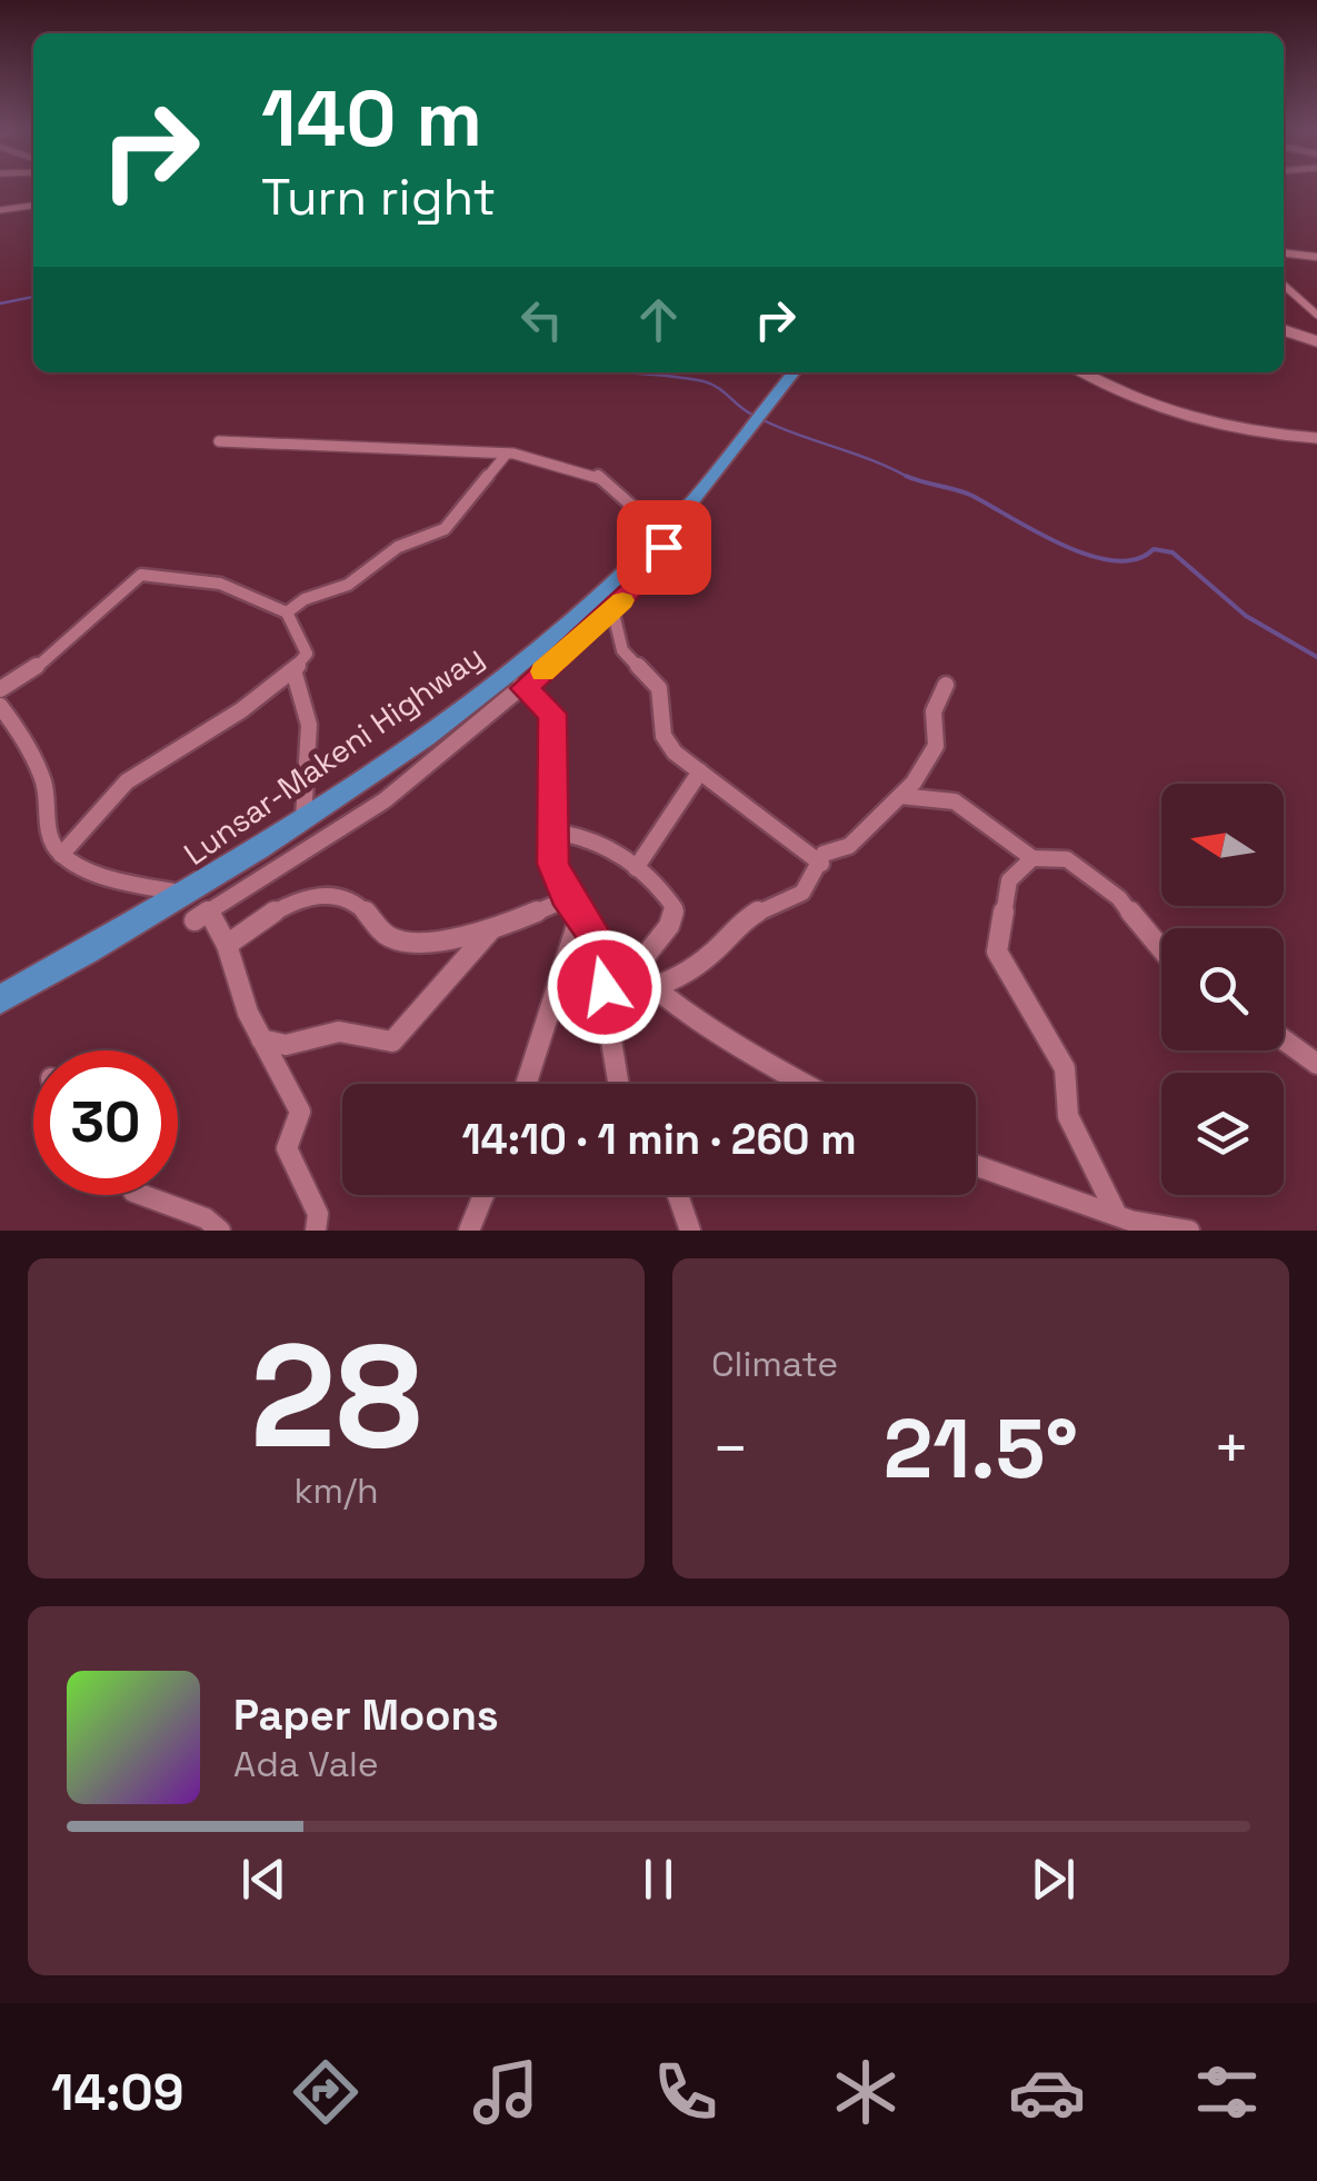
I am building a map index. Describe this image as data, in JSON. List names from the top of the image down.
{
  "streets": {
    "main road": ["Lunsar-Makeni Highway"]
  },
  "north": "left",
  "page": {
    "turn": ["140 m", "Turn right"],
    "limit": "30",
    "trip": "14:10 · 1 min · 260 m",
    "tile": [
      ["28", "km/h"],
      "Climate"
    ],
    "heat": ["−", "21.5°", "+"],
    "song": ["Paper Moons", "Ada Vale"],
    "tabs": "14:09"
  }
}
